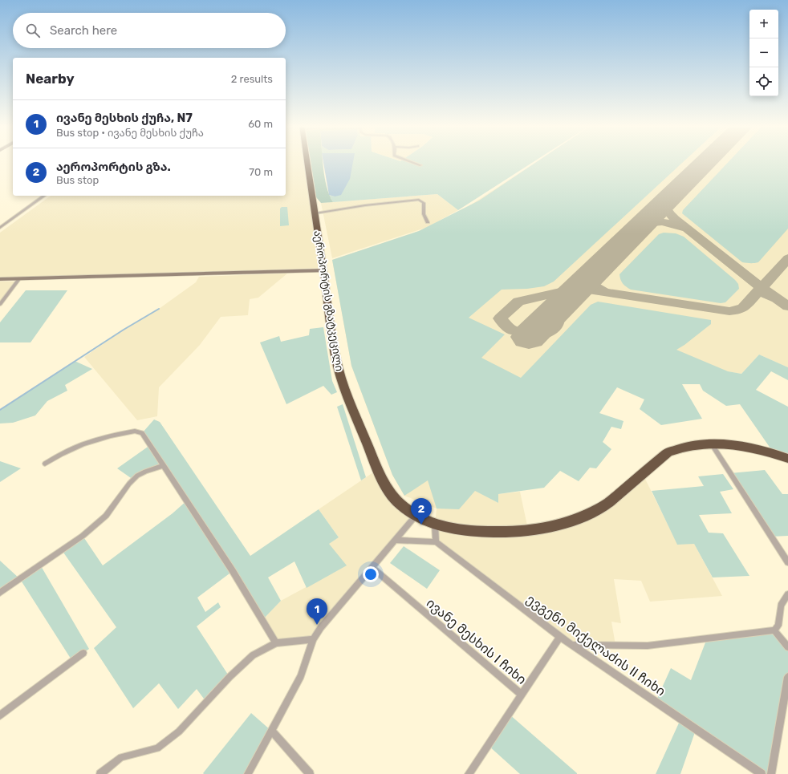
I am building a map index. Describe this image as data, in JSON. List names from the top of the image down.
{
  "streets": {
    "highway": ["აეროპორტის გზატკეცილი"],
    "street": ["ივანე მესხის I ჩიხი", "ევგენი მიქელაძის II ჩიხი"]
  },
  "page": {
    "map_buttons": ["+", "−"],
    "search": "Search here",
    "heading": ["Nearby", "2 results"],
    "list": [
      {
        "mark": "1",
        "name": "ივანე მესხის ქუჩა, N7",
        "note": "Bus stop · ივანე მესხის ქუჩა",
        "value": "60 m"
      },
      {
        "mark": "2",
        "name": "აეროპორტის გზა.",
        "note": "Bus stop",
        "value": "70 m"
      }
    ],
    "pins": ["2", "1"]
  }
}
